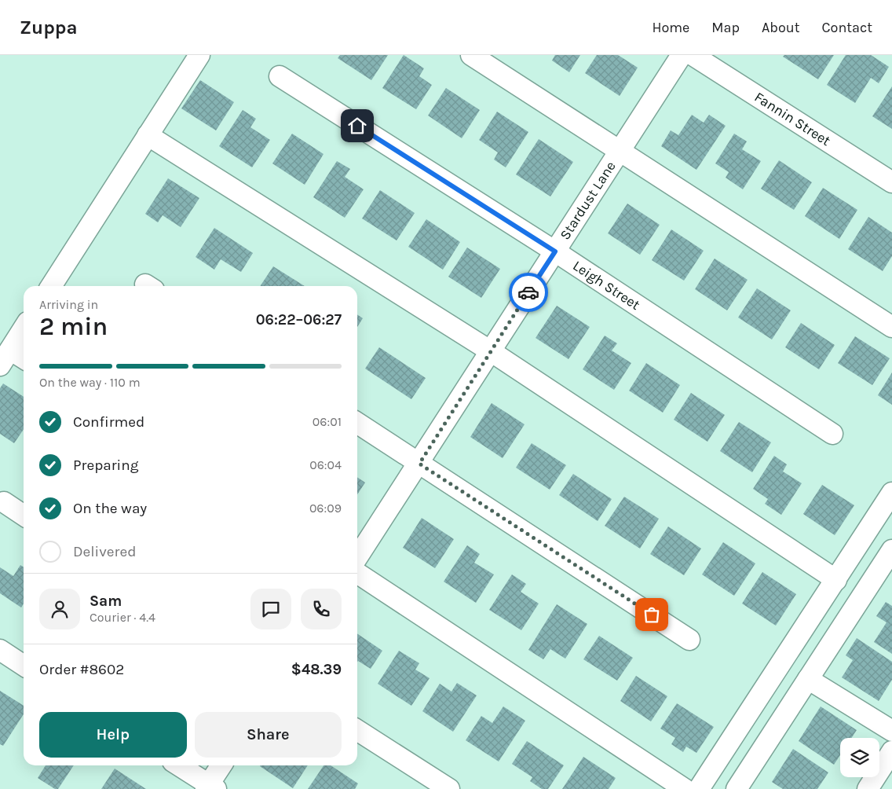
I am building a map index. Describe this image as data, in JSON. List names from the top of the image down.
{
  "streets": {
    "street": ["Fannin Street", "Stardust Lane", "Leigh Street"]
  },
  "crossings": [
    ["Stardust Lane", "Leigh Street"]
  ],
  "page": {
    "header": "Zuppa",
    "nav": [
      "Home",
      "Map",
      "About",
      "Contact"
    ],
    "heading": ["2 min", "Arriving in", "06:22–06:27"],
    "panel": [
      "Sam",
      "Courier · 4.4",
      "Order #8602",
      "$48.39"
    ],
    "bar": "On the way · 110 m",
    "list": [
      ["Confirmed", "06:01"],
      ["Preparing", "06:04"],
      ["On the way", "06:09"],
      "Delivered"
    ],
    "buttons": ["Help", "Share"]
  }
}
